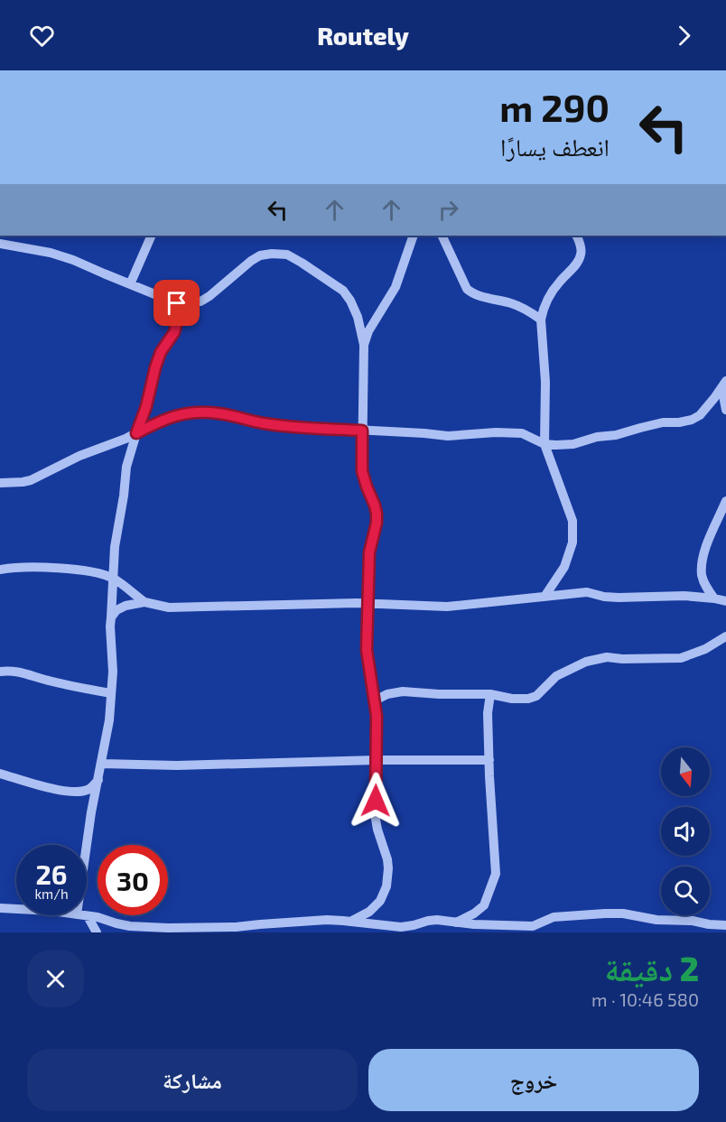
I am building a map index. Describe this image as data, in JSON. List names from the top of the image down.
{
  "north": "bottom",
  "page": {
    "header": "Routely",
    "turn": ["290 m", "انعطف يسارًا"],
    "speed": "26 km/h",
    "limit": "30",
    "heading": ["2 دقيقة", "580 m · 10:46"],
    "buttons": ["خروج", "مشاركة"]
  }
}
